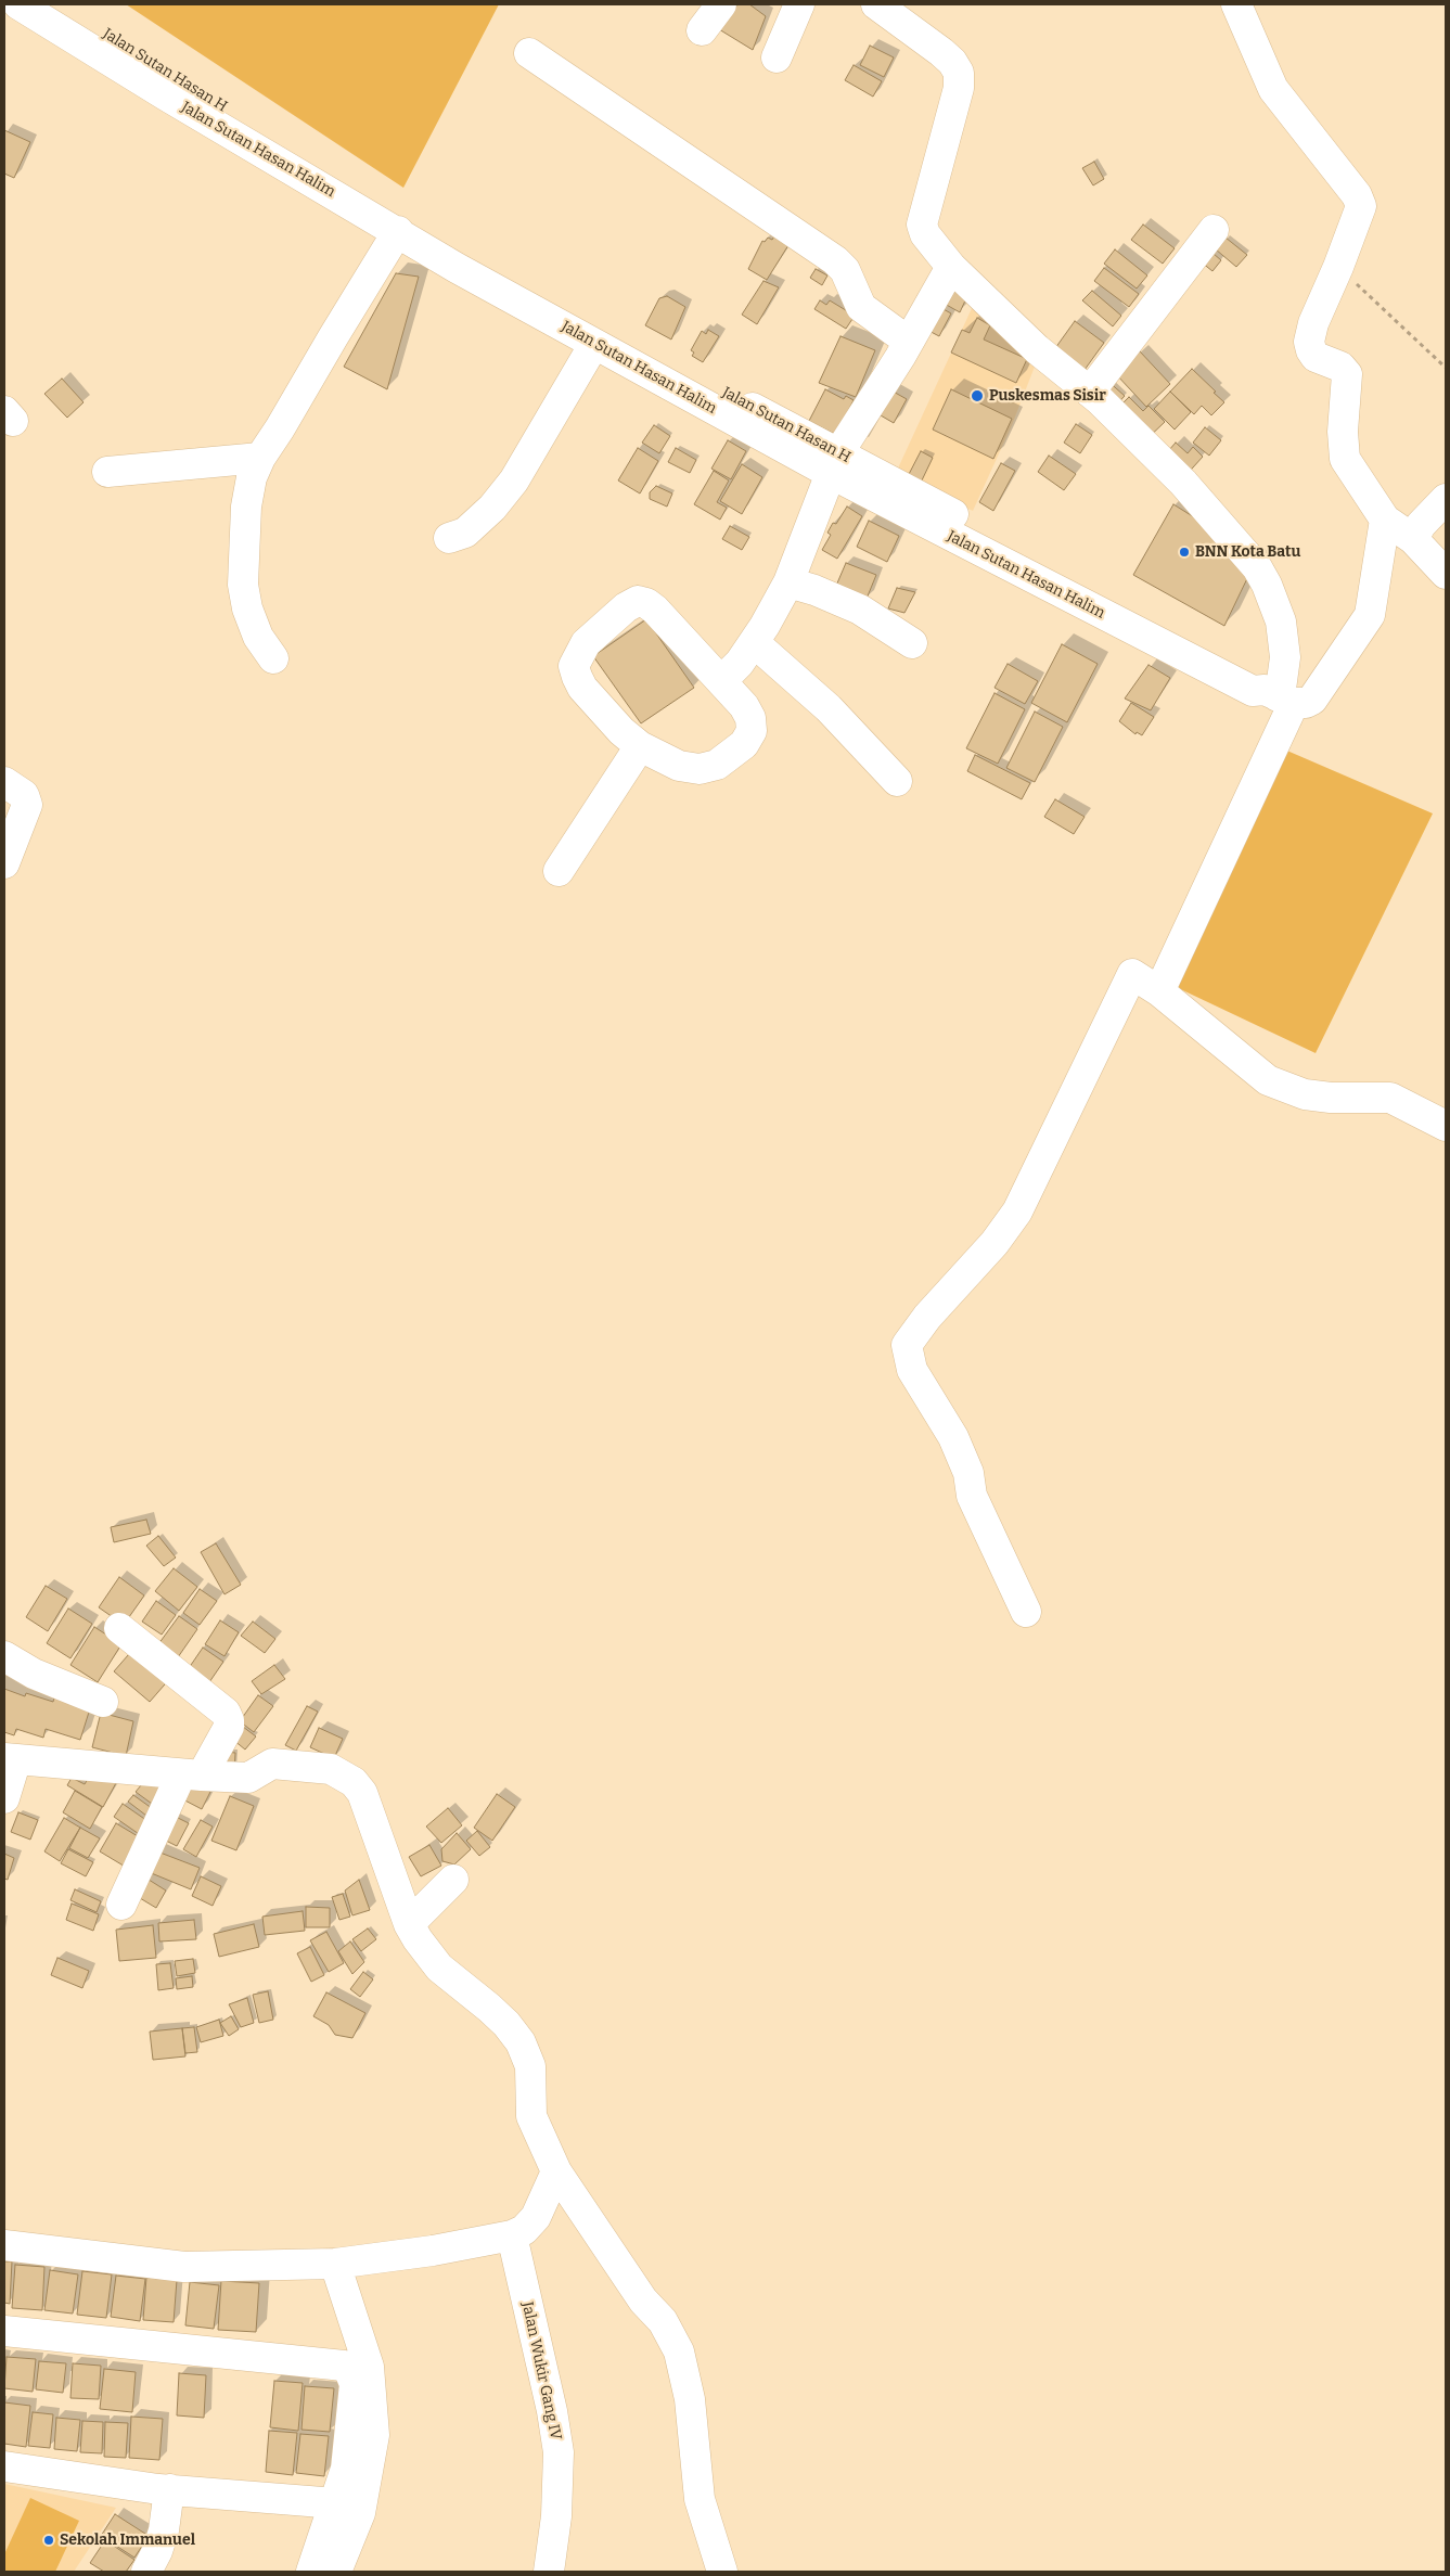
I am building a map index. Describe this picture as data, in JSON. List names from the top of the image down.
{
  "streets": {
    "street": ["Jalan Sutan Hasan H", "Jalan Sutan Hasan Halim", "Jalan Wukir Gang IV"]
  },
  "crossings": [
    ["Jalan Sutan Hasan H", "Jalan Sutan Hasan Halim"]
  ],
  "places": ["Puskesmas Sisir", "BNN Kota Batu", "Sekolah Immanuel"]
}
